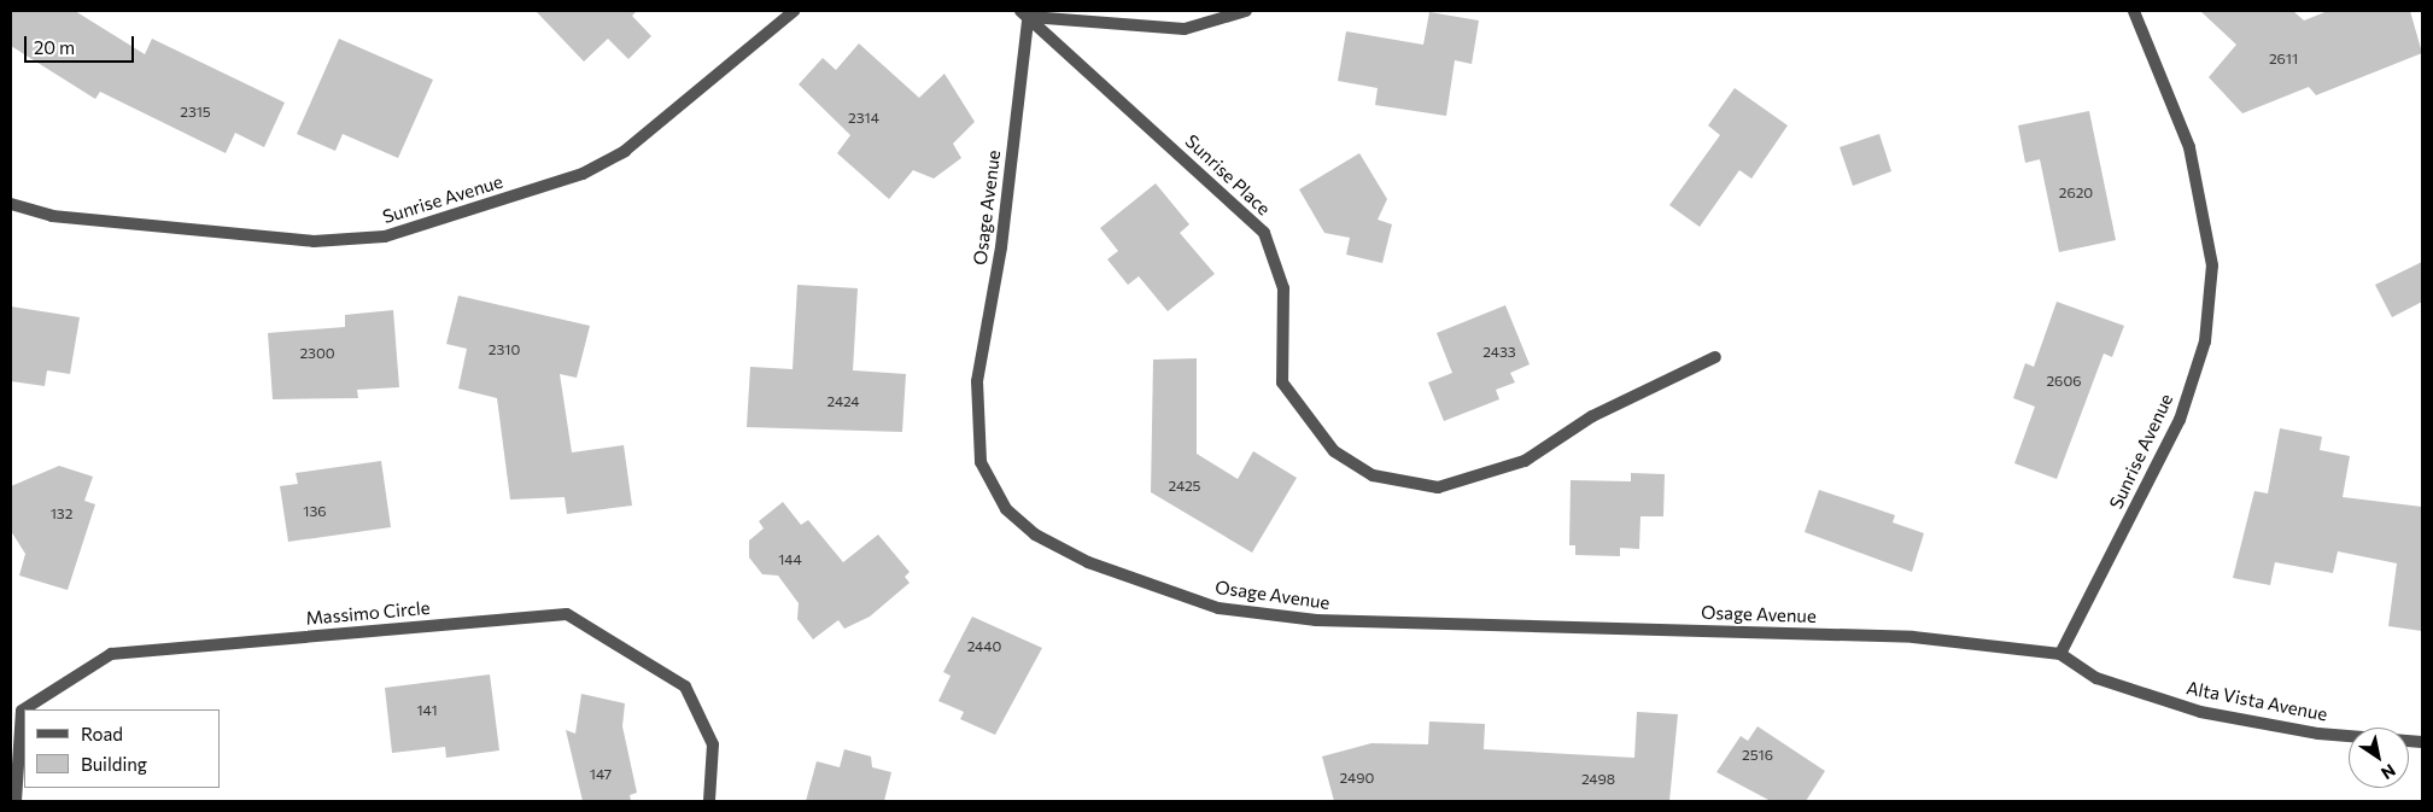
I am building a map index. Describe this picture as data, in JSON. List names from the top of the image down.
{
  "streets": {
    "street": [
      "Sunrise Place",
      "Sunrise Avenue",
      "Osage Avenue",
      "Massimo Circle",
      "Alta Vista Avenue"
    ]
  },
  "crossings": [
    ["Sunrise Place", "Osage Avenue"],
    ["Sunrise Avenue", "Osage Avenue"],
    ["Sunrise Avenue", "Alta Vista Avenue"],
    ["Osage Avenue", "Alta Vista Avenue"]
  ],
  "house_numbers": [
    "2611",
    "2315",
    "2314",
    "2620",
    "2310",
    "2433",
    "2300",
    "2606",
    "2424",
    "2425",
    "136",
    "132",
    "144",
    "2440",
    "141",
    "2516",
    "147",
    "2490",
    "2498"
  ],
  "legend": ["Road", "Building"],
  "scale_bar": "20 m",
  "north": "bottom right"
}
